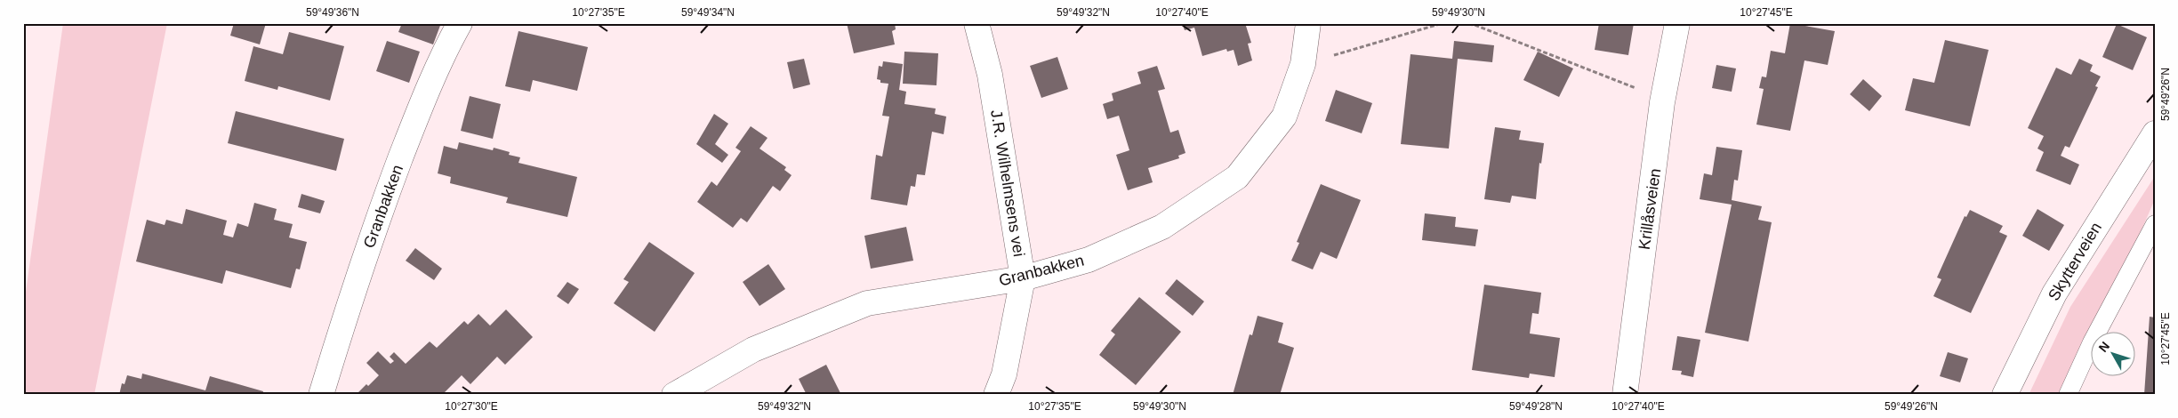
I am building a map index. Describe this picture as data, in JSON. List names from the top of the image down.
{
  "streets": {
    "street": [
      "J.R. Wilhelmsens vei",
      "Granbakken",
      "Krillåsveien",
      "Skytterveien"
    ]
  },
  "crossings": [
    ["J.R. Wilhelmsens vei", "Granbakken"]
  ],
  "north": "top left",
  "coordinates": [
    "59°49'36\"N",
    "10°27'35\"E",
    "59°49'34\"N",
    "59°49'32\"N",
    "10°27'40\"E",
    "59°49'30\"N",
    "10°27'45\"E",
    "59°49'26\"N",
    "10°27'30\"E",
    "59°49'28\"N"
  ]
}
